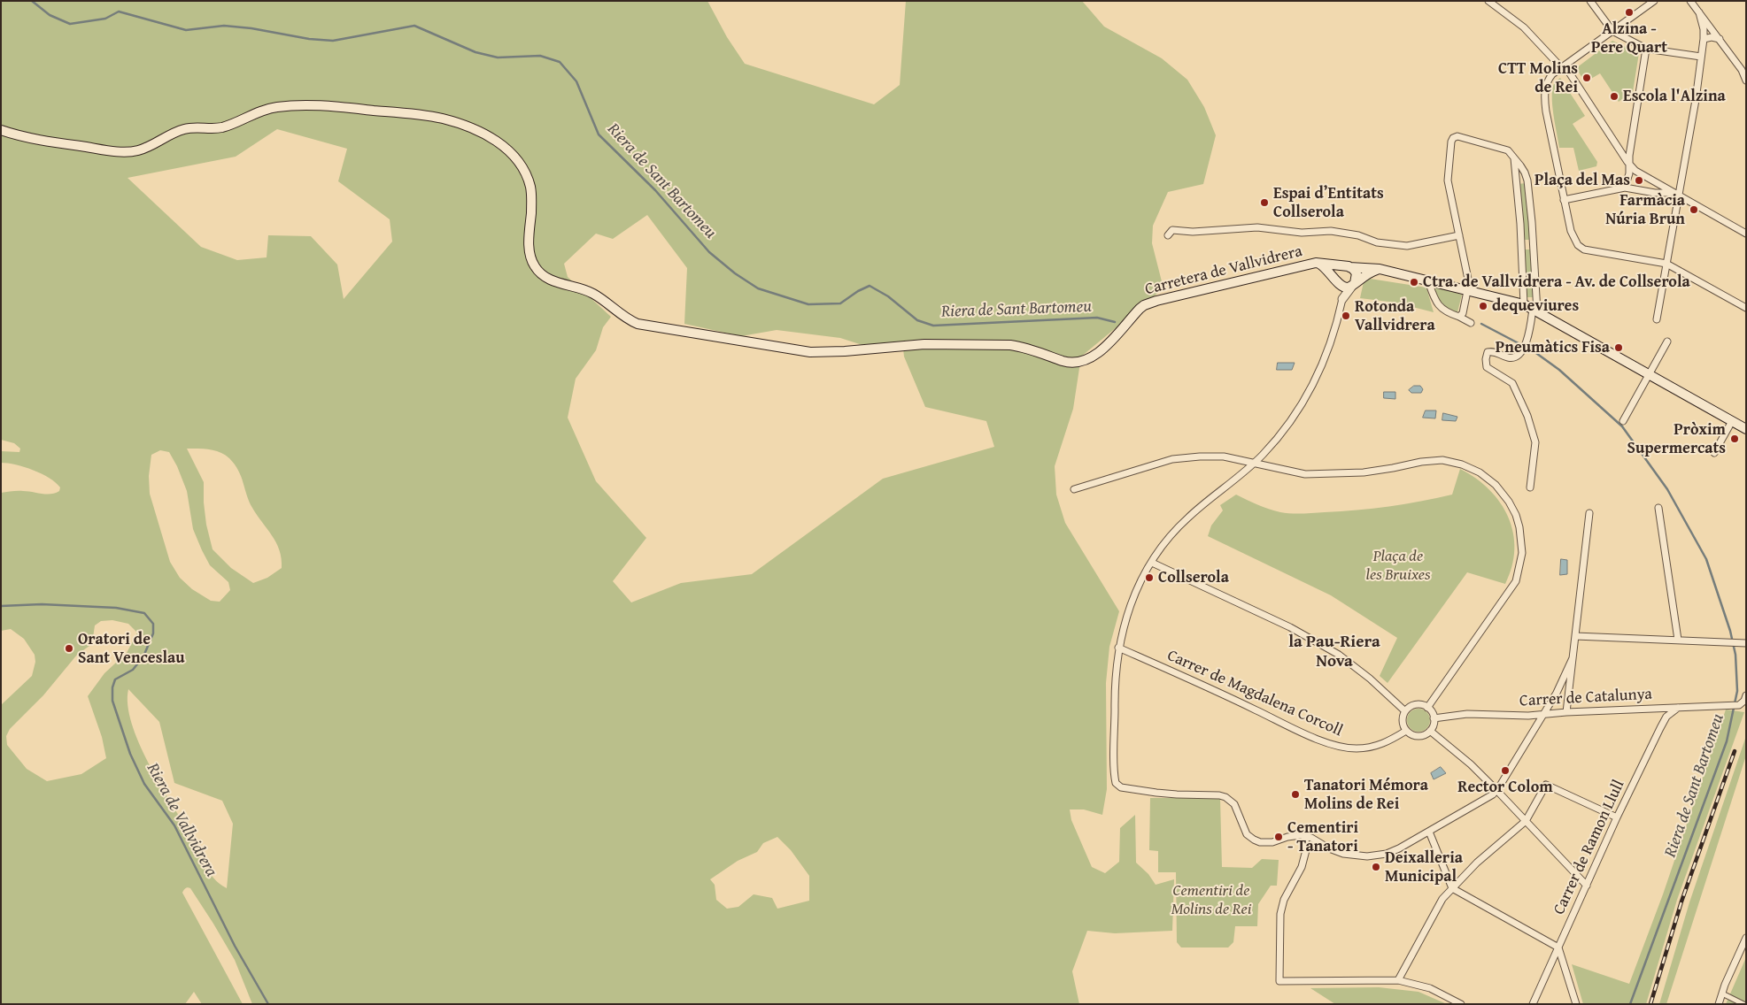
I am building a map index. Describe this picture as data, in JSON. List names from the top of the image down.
{
  "streets": {
    "main road": ["Carretera de Vallvidrera"],
    "street": ["Carrer de Magdalena Corcoll", "Carrer de Catalunya", "Carrer de Ramon Llull"]
  },
  "crossings": [
    ["Carrer de Magdalena Corcoll", "Carrer de Catalunya"],
    ["Carrer de Catalunya", "Carrer de Ramon Llull"]
  ],
  "districts": ["la Pau-Riera Nova"],
  "water": ["Riera de Sant Bartomeu", "Riera de Vallvidrera"],
  "parks": ["Plaça de les Bruixes", "Cementiri de Molins de Rei"],
  "places": [
    "Alzina - Pere Quart",
    "CTT Molins de Rei",
    "Escola l'Alzina",
    "Plaça del Mas",
    "Espai d’Entitats Collserola",
    "Farmàcia Núria Brun",
    "Ctra. de Vallvidrera - Av. de Collserola",
    "dequeviures",
    "Rotonda Vallvidrera",
    "Pneumàtics Fisa",
    "Pròxim Supermercats",
    "Collserola",
    "Oratori de Sant Venceslau",
    "Rector Colom",
    "Tanatori Mémora Molins de Rei",
    "Cementiri - Tanatori",
    "Deixalleria Municipal"
  ]
}
